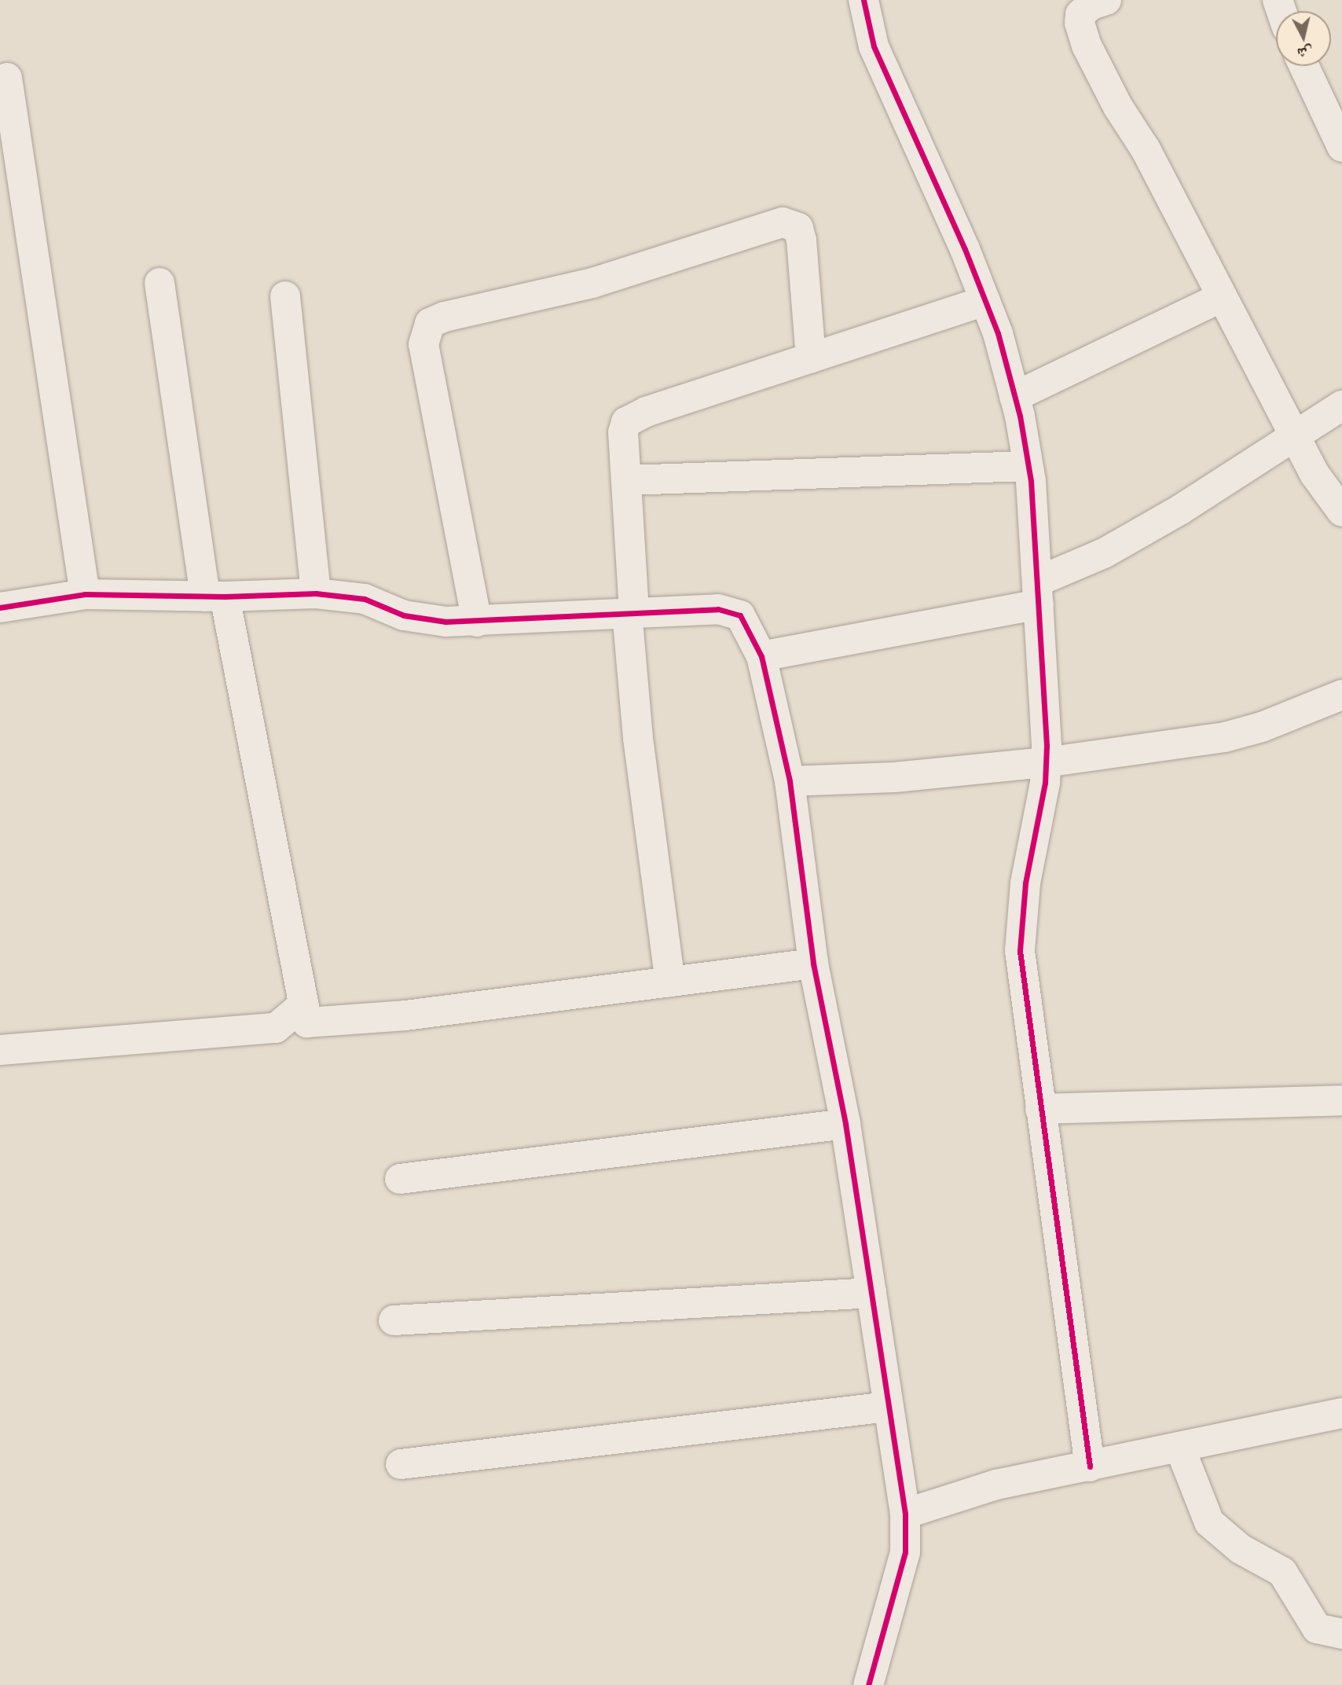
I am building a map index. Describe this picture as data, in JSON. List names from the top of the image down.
{
  "north": "bottom"
}
